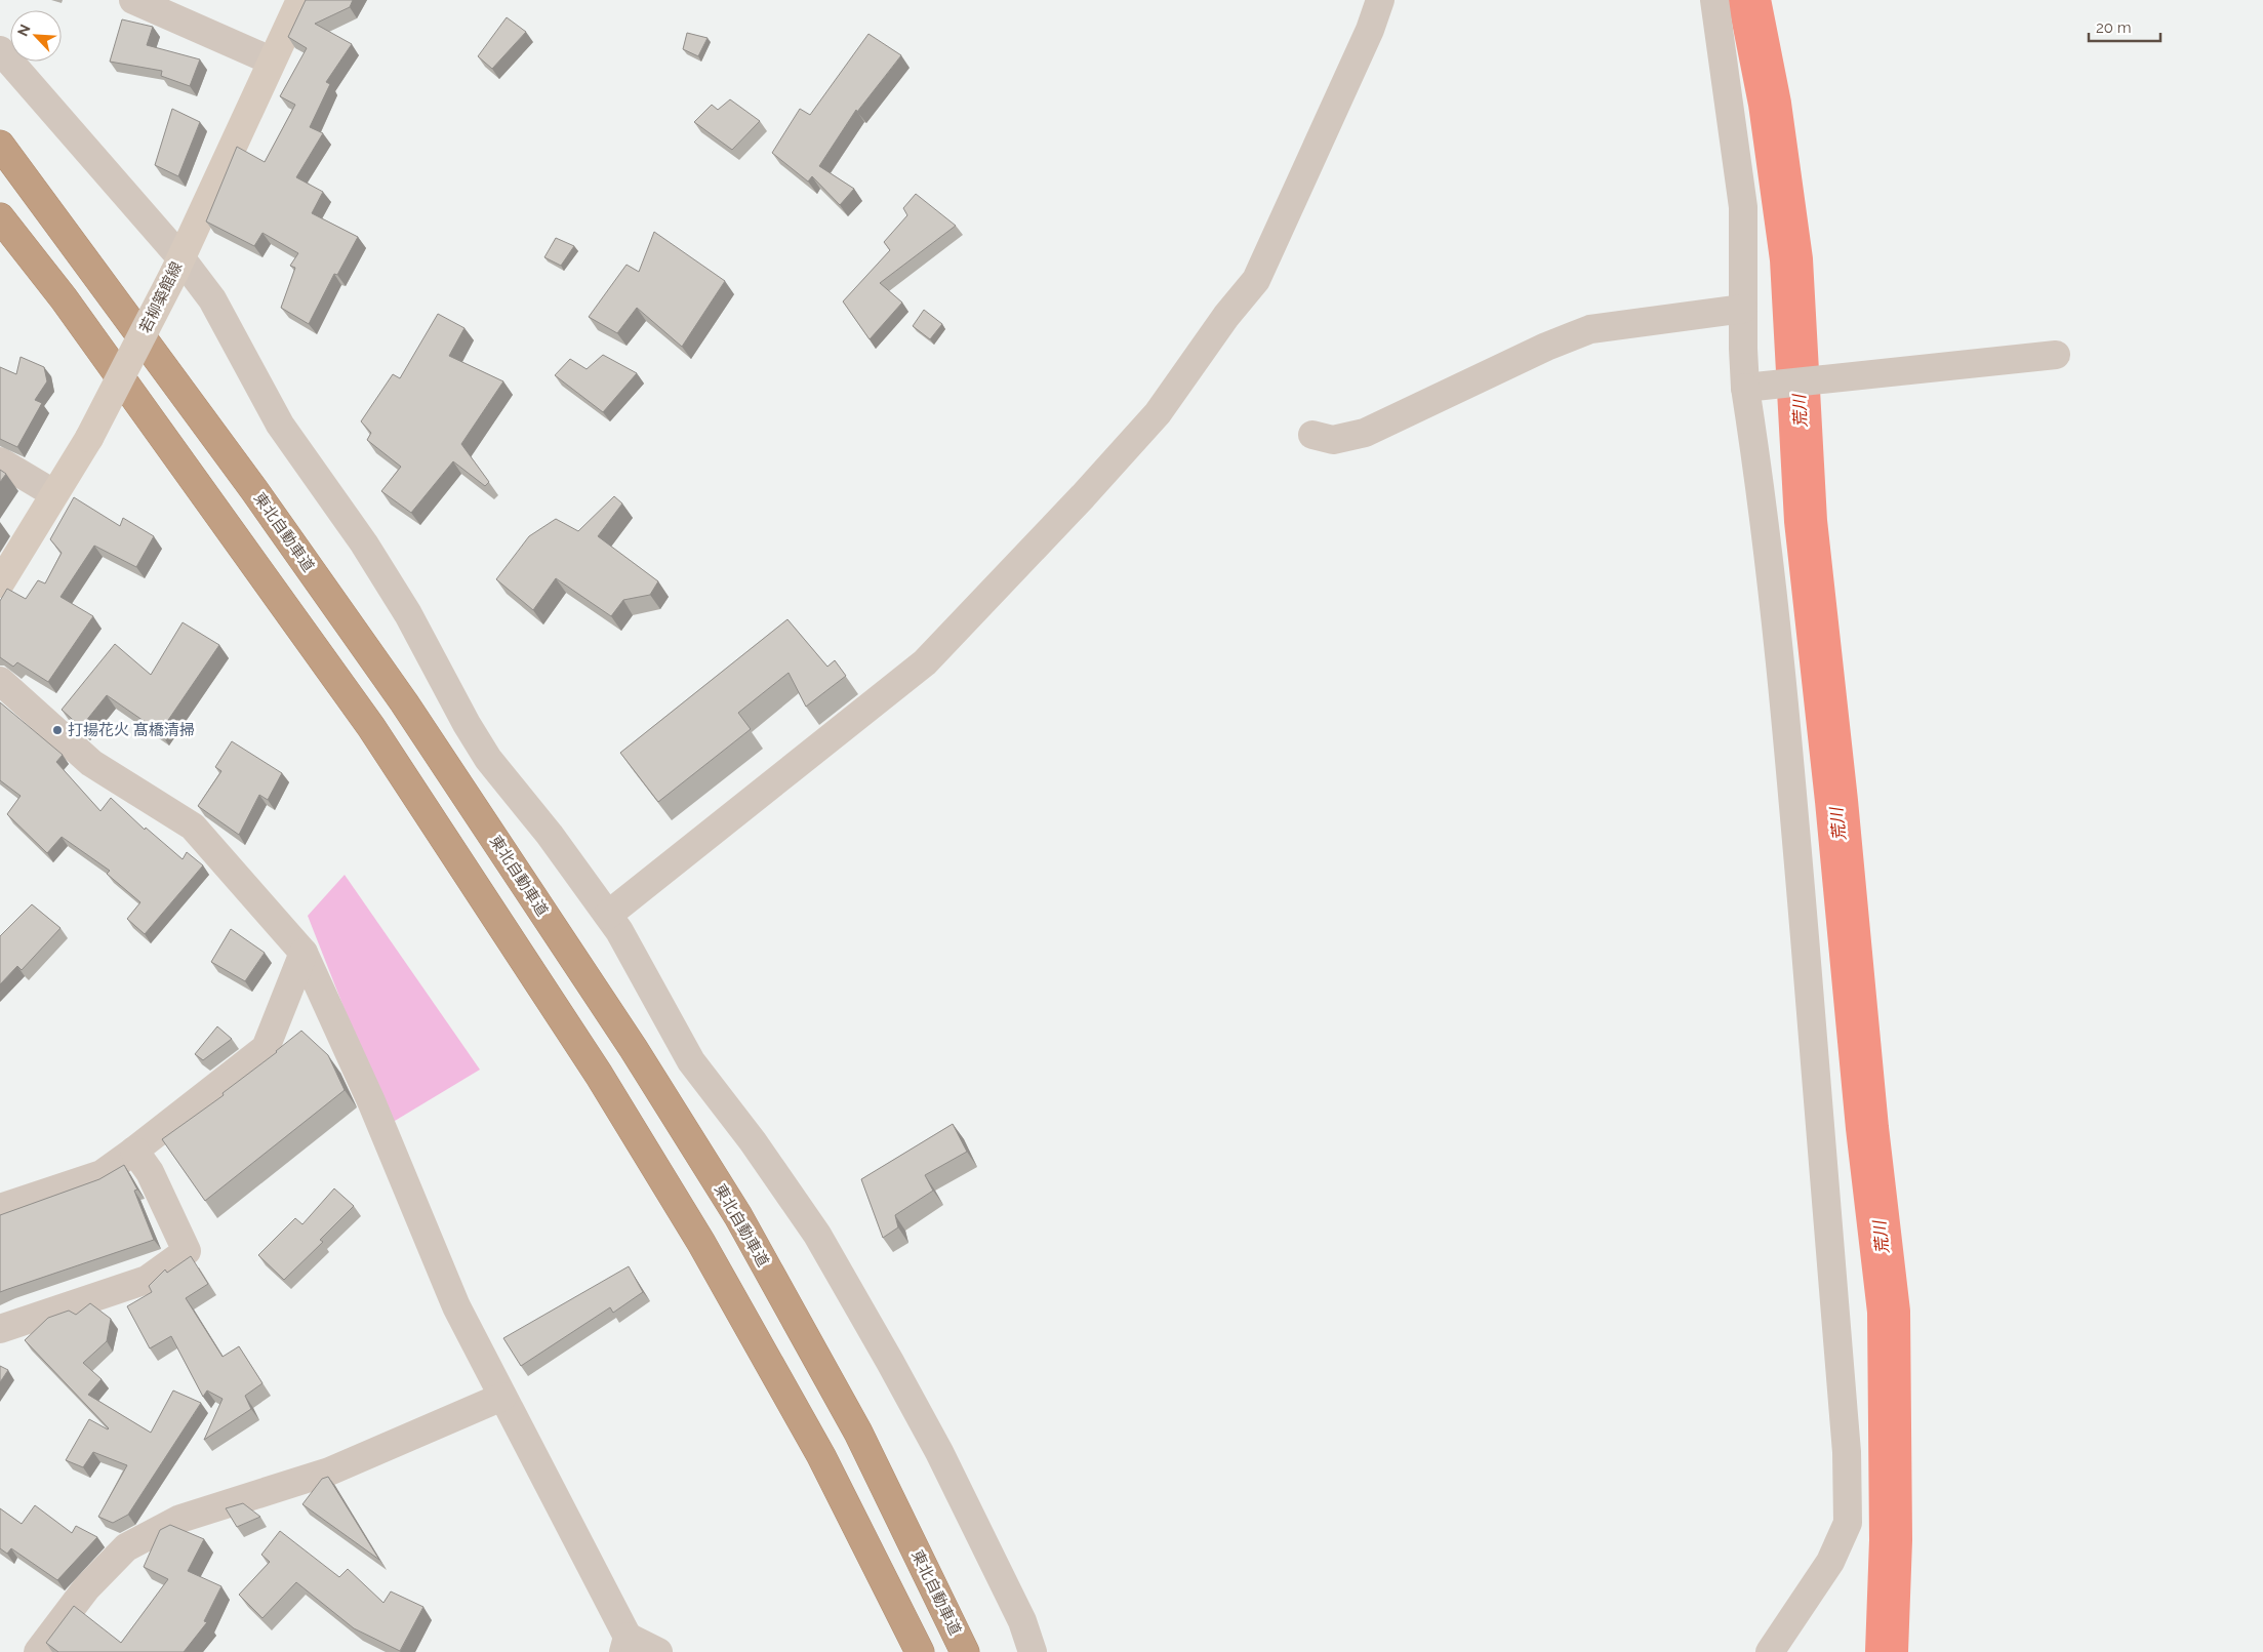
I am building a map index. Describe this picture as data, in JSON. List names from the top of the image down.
{
  "streets": {
    "highway": ["東北自動車道"],
    "main road": ["若柳築館線"]
  },
  "water": ["荒川"],
  "places": ["打揚花火 髙橋清掃"],
  "scale_bar": "20 m",
  "north": "top left"
}
